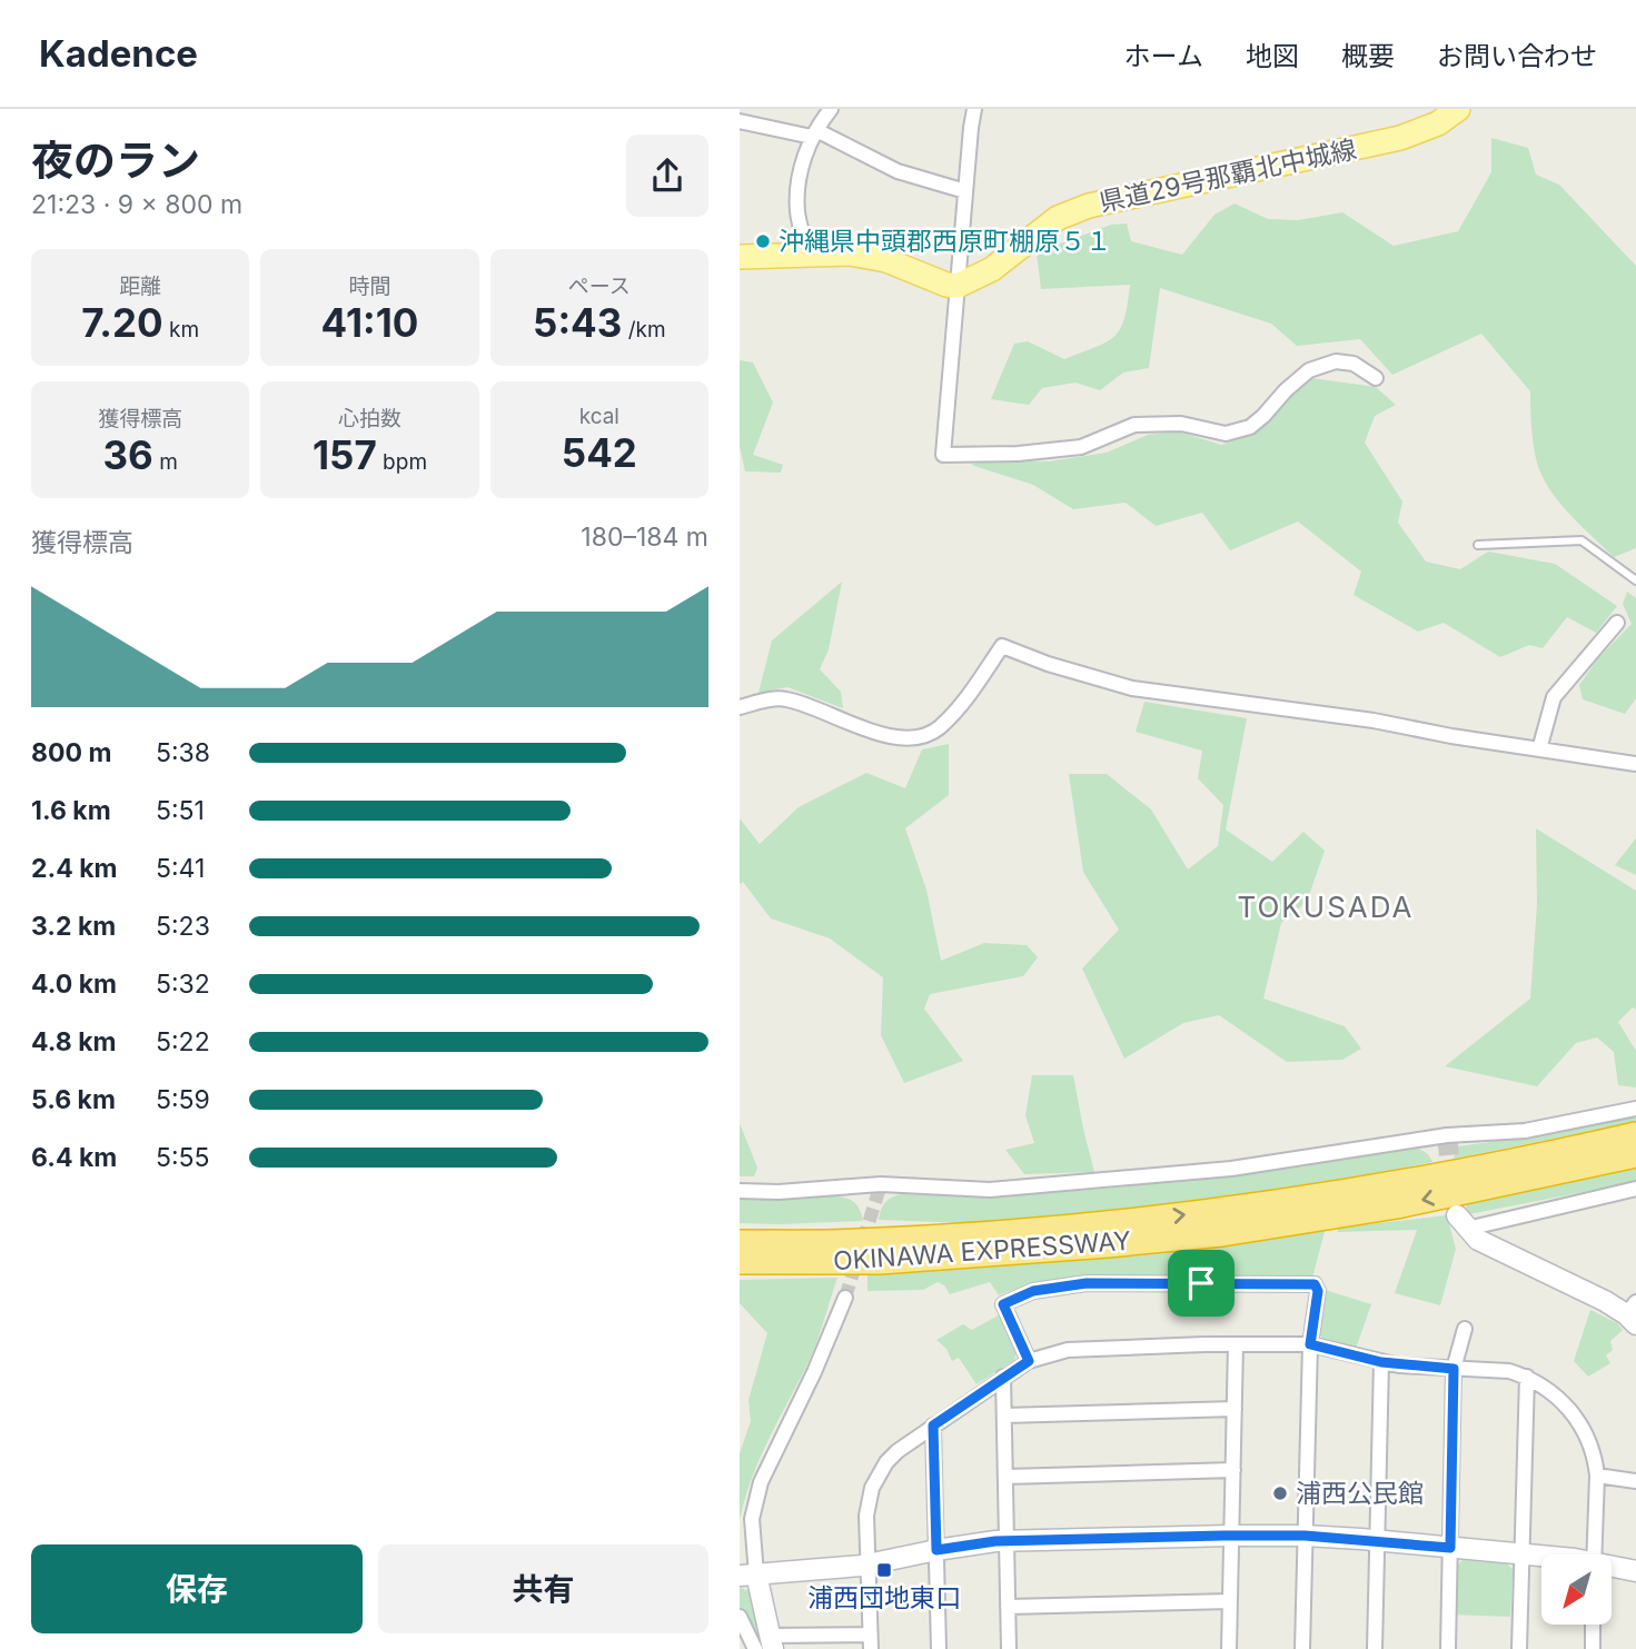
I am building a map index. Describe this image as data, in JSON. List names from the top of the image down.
{
  "streets": {
    "highway": ["OKINAWA EXPRESSWAY"],
    "main road": ["県道29号那覇北中城線"]
  },
  "districts": ["TOKUSADA"],
  "places": {
    "other": ["沖縄県中頭郡西原町棚原５１", "浦西公民館"],
    "transit": ["浦西団地東口"]
  },
  "north": "bottom left",
  "page": {
    "header": "Kadence",
    "nav": [
      "ホーム",
      "地図",
      "概要",
      "お問い合わせ"
    ],
    "heading": ["夜のラン", "21:23 · 9 × 800 m"],
    "stats": [
      ["距離", "7.20 km"],
      ["時間", "41:10"],
      ["ペース", "5:43 /km"],
      ["獲得標高", "36 m"],
      ["心拍数", "157 bpm"],
      ["kcal", "542"]
    ],
    "chart": ["獲得標高", "180–184 m"],
    "list": [
      {
        "name": "800 m",
        "note": "5:38"
      },
      {
        "name": "1.6 km",
        "note": "5:51"
      },
      {
        "name": "2.4 km",
        "note": "5:41"
      },
      {
        "name": "3.2 km",
        "note": "5:23"
      },
      {
        "name": "4.0 km",
        "note": "5:32"
      },
      {
        "name": "4.8 km",
        "note": "5:22"
      },
      {
        "name": "5.6 km",
        "note": "5:59"
      },
      {
        "name": "6.4 km",
        "note": "5:55"
      }
    ],
    "buttons": ["保存", "共有"]
  }
}
